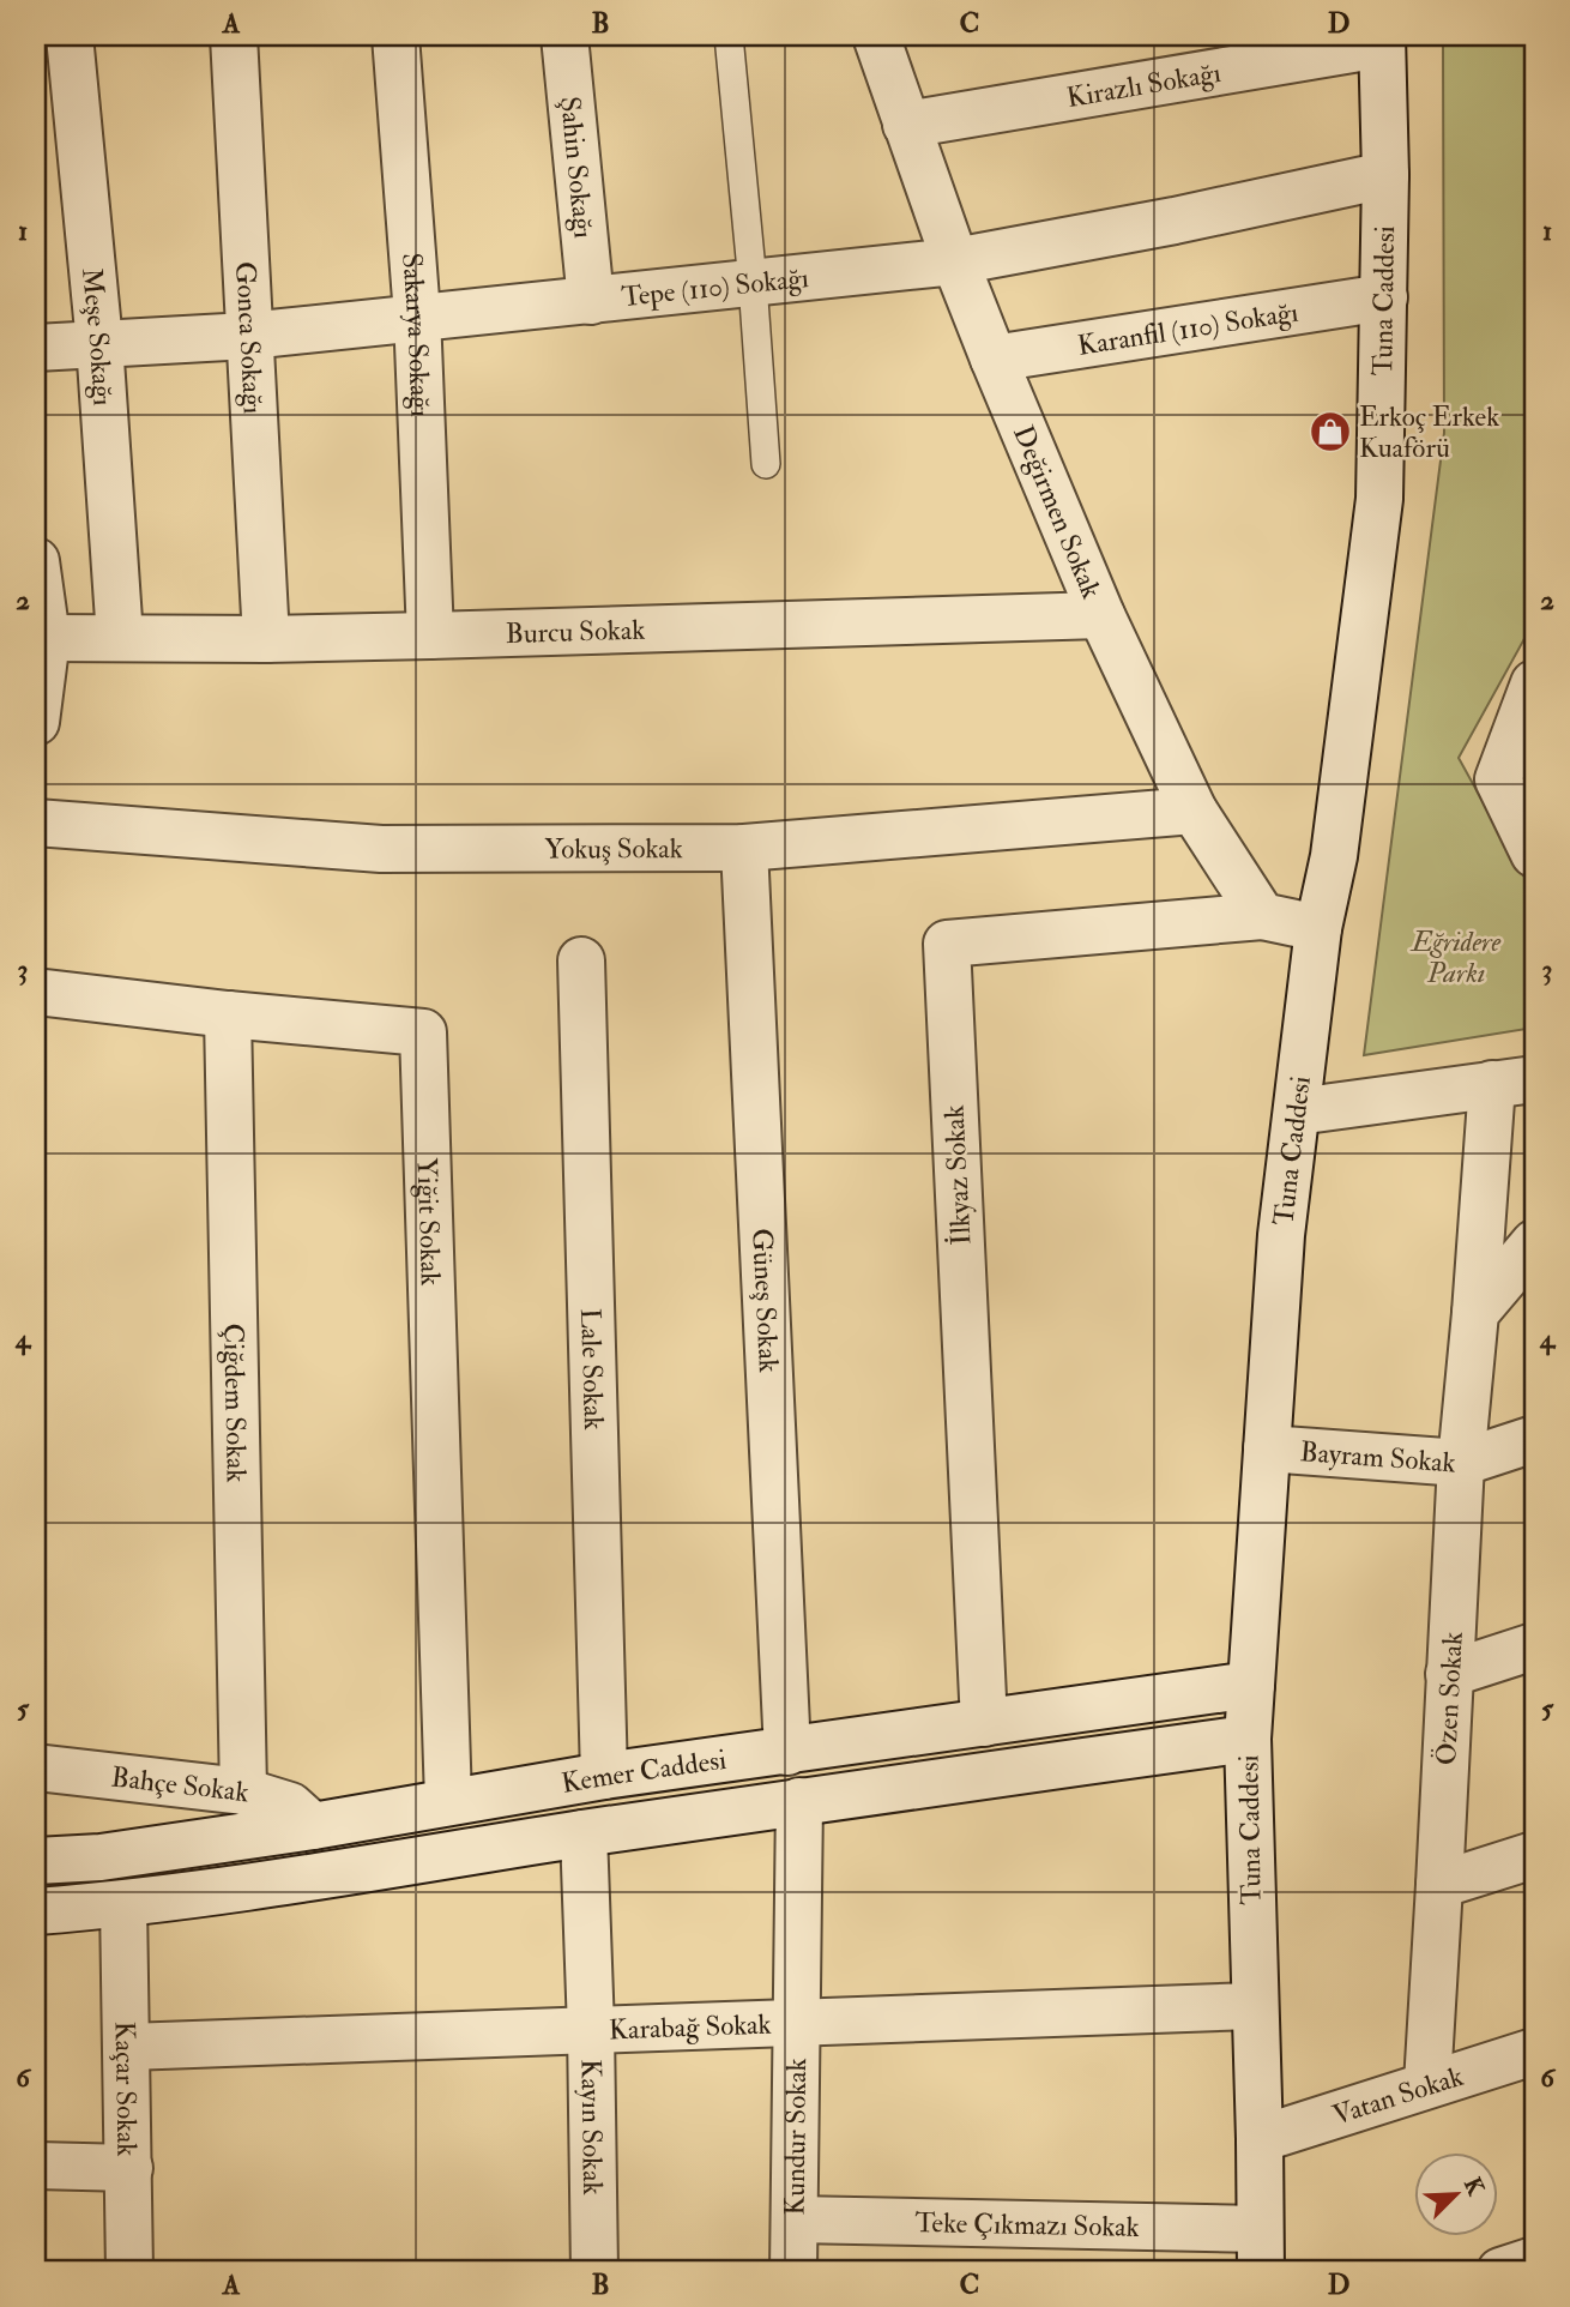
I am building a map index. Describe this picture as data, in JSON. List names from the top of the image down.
{
  "streets": {
    "street": [
      "Kirazlı Sokağı",
      "Şahin Sokağı",
      "Tepe (110) Sokağı",
      "Tuna Caddesi",
      "Karanfil (110) Sokağı",
      "Sakarya Sokağı",
      "Meşe Sokağı",
      "Gonca Sokağı",
      "Değirmen Sokak",
      "Burcu Sokak",
      "Yokuş Sokak",
      "İlkyaz Sokak",
      "Yiğit Sokak",
      "Güneş Sokak",
      "Lale Sokak",
      "Çiğdem Sokak",
      "Bayram Sokak",
      "Özen Sokak",
      "Kemer Caddesi",
      "Bahçe Sokak",
      "Karabağ Sokak",
      "Kaçar Sokak",
      "Vatan Sokak",
      "Kayın Sokak",
      "Kundur Sokak",
      "Teke Çıkmazı Sokak"
    ]
  },
  "crossings": [
    ["Kirazlı Sokağı", "Tuna Caddesi"],
    ["Kirazlı Sokağı", "Değirmen Sokak"],
    ["Şahin Sokağı", "Tepe (110) Sokağı"],
    ["Tepe (110) Sokağı", "Tuna Caddesi"],
    ["Tepe (110) Sokağı", "Sakarya Sokağı"],
    ["Tepe (110) Sokağı", "Meşe Sokağı"],
    ["Tepe (110) Sokağı", "Gonca Sokağı"],
    ["Tepe (110) Sokağı", "Değirmen Sokak"],
    ["Tuna Caddesi", "Karanfil (110) Sokağı"],
    ["Tuna Caddesi", "Bayram Sokak"],
    ["Tuna Caddesi", "Kemer Caddesi"],
    ["Tuna Caddesi", "Karabağ Sokak"],
    ["Tuna Caddesi", "Vatan Sokak"],
    ["Tuna Caddesi", "Teke Çıkmazı Sokak"],
    ["Karanfil (110) Sokağı", "Değirmen Sokak"],
    ["Sakarya Sokağı", "Burcu Sokak"],
    ["Meşe Sokağı", "Burcu Sokak"],
    ["Gonca Sokağı", "Burcu Sokak"],
    ["Değirmen Sokak", "Burcu Sokak"],
    ["Değirmen Sokak", "Yokuş Sokak"],
    ["Değirmen Sokak", "İlkyaz Sokak"],
    ["Yokuş Sokak", "Güneş Sokak"],
    ["İlkyaz Sokak", "Kemer Caddesi"],
    ["Yiğit Sokak", "Çiğdem Sokak"],
    ["Yiğit Sokak", "Kemer Caddesi"],
    ["Güneş Sokak", "Kemer Caddesi"],
    ["Lale Sokak", "Kemer Caddesi"],
    ["Çiğdem Sokak", "Bahçe Sokak"],
    ["Bayram Sokak", "Özen Sokak"],
    ["Özen Sokak", "Vatan Sokak"],
    ["Kemer Caddesi", "Bahçe Sokak"],
    ["Kemer Caddesi", "Kaçar Sokak"],
    ["Kemer Caddesi", "Kayın Sokak"],
    ["Kemer Caddesi", "Kundur Sokak"],
    ["Karabağ Sokak", "Kaçar Sokak"],
    ["Karabağ Sokak", "Kayın Sokak"],
    ["Karabağ Sokak", "Kundur Sokak"],
    ["Kundur Sokak", "Teke Çıkmazı Sokak"]
  ],
  "parks": ["Eğridere Parkı"],
  "places": {
    "shop": ["Erkoç Erkek Kuaförü"]
  },
  "north": "top right",
  "grid": {
    "columns": [
      "A",
      "B",
      "C",
      "D"
    ],
    "rows": [
      "1",
      "2",
      "3",
      "4",
      "5",
      "6"
    ]
  }
}
